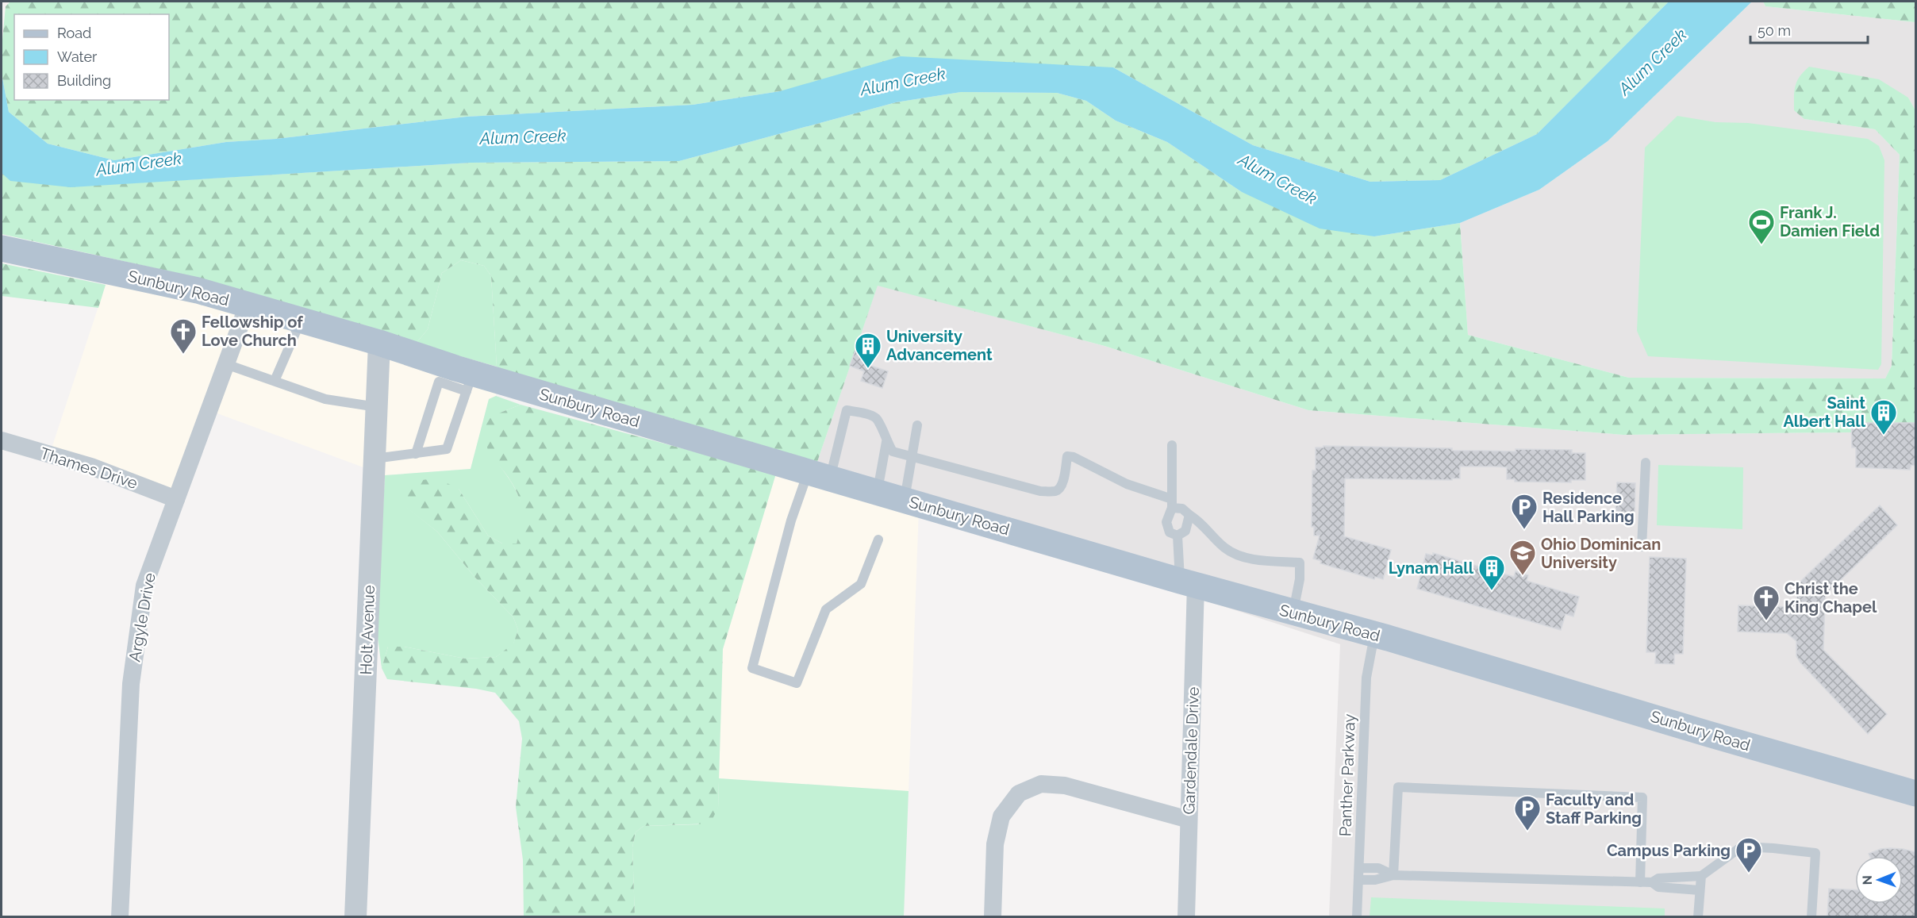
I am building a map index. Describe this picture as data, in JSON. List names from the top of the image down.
{
  "streets": {
    "main road": ["Sunbury Road"],
    "street": [
      "Thames Drive",
      "Argyle Drive",
      "Holt Avenue",
      "Gardendale Drive"
    ],
    "lane": ["Panther Parkway"]
  },
  "crossings": [
    ["Sunbury Road", "Argyle Drive"],
    ["Sunbury Road", "Holt Avenue"],
    ["Sunbury Road", "Gardendale Drive"],
    ["Sunbury Road", "Panther Parkway"],
    ["Thames Drive", "Argyle Drive"]
  ],
  "water": ["Alum Creek"],
  "places": {
    "sports": ["Frank J. Damien Field"],
    "church": ["Fellowship of Love Church", "Christ the King Chapel"],
    "building": ["University Advancement", "Saint Albert Hall", "Lynam Hall"],
    "parking": ["Residence Hall Parking", "Faculty and Staff Parking", "Campus Parking"],
    "school or university": ["Ohio Dominican University"]
  },
  "legend": ["Road", "Water", "Building"],
  "scale_bar": "50 m",
  "north": "left"
}
